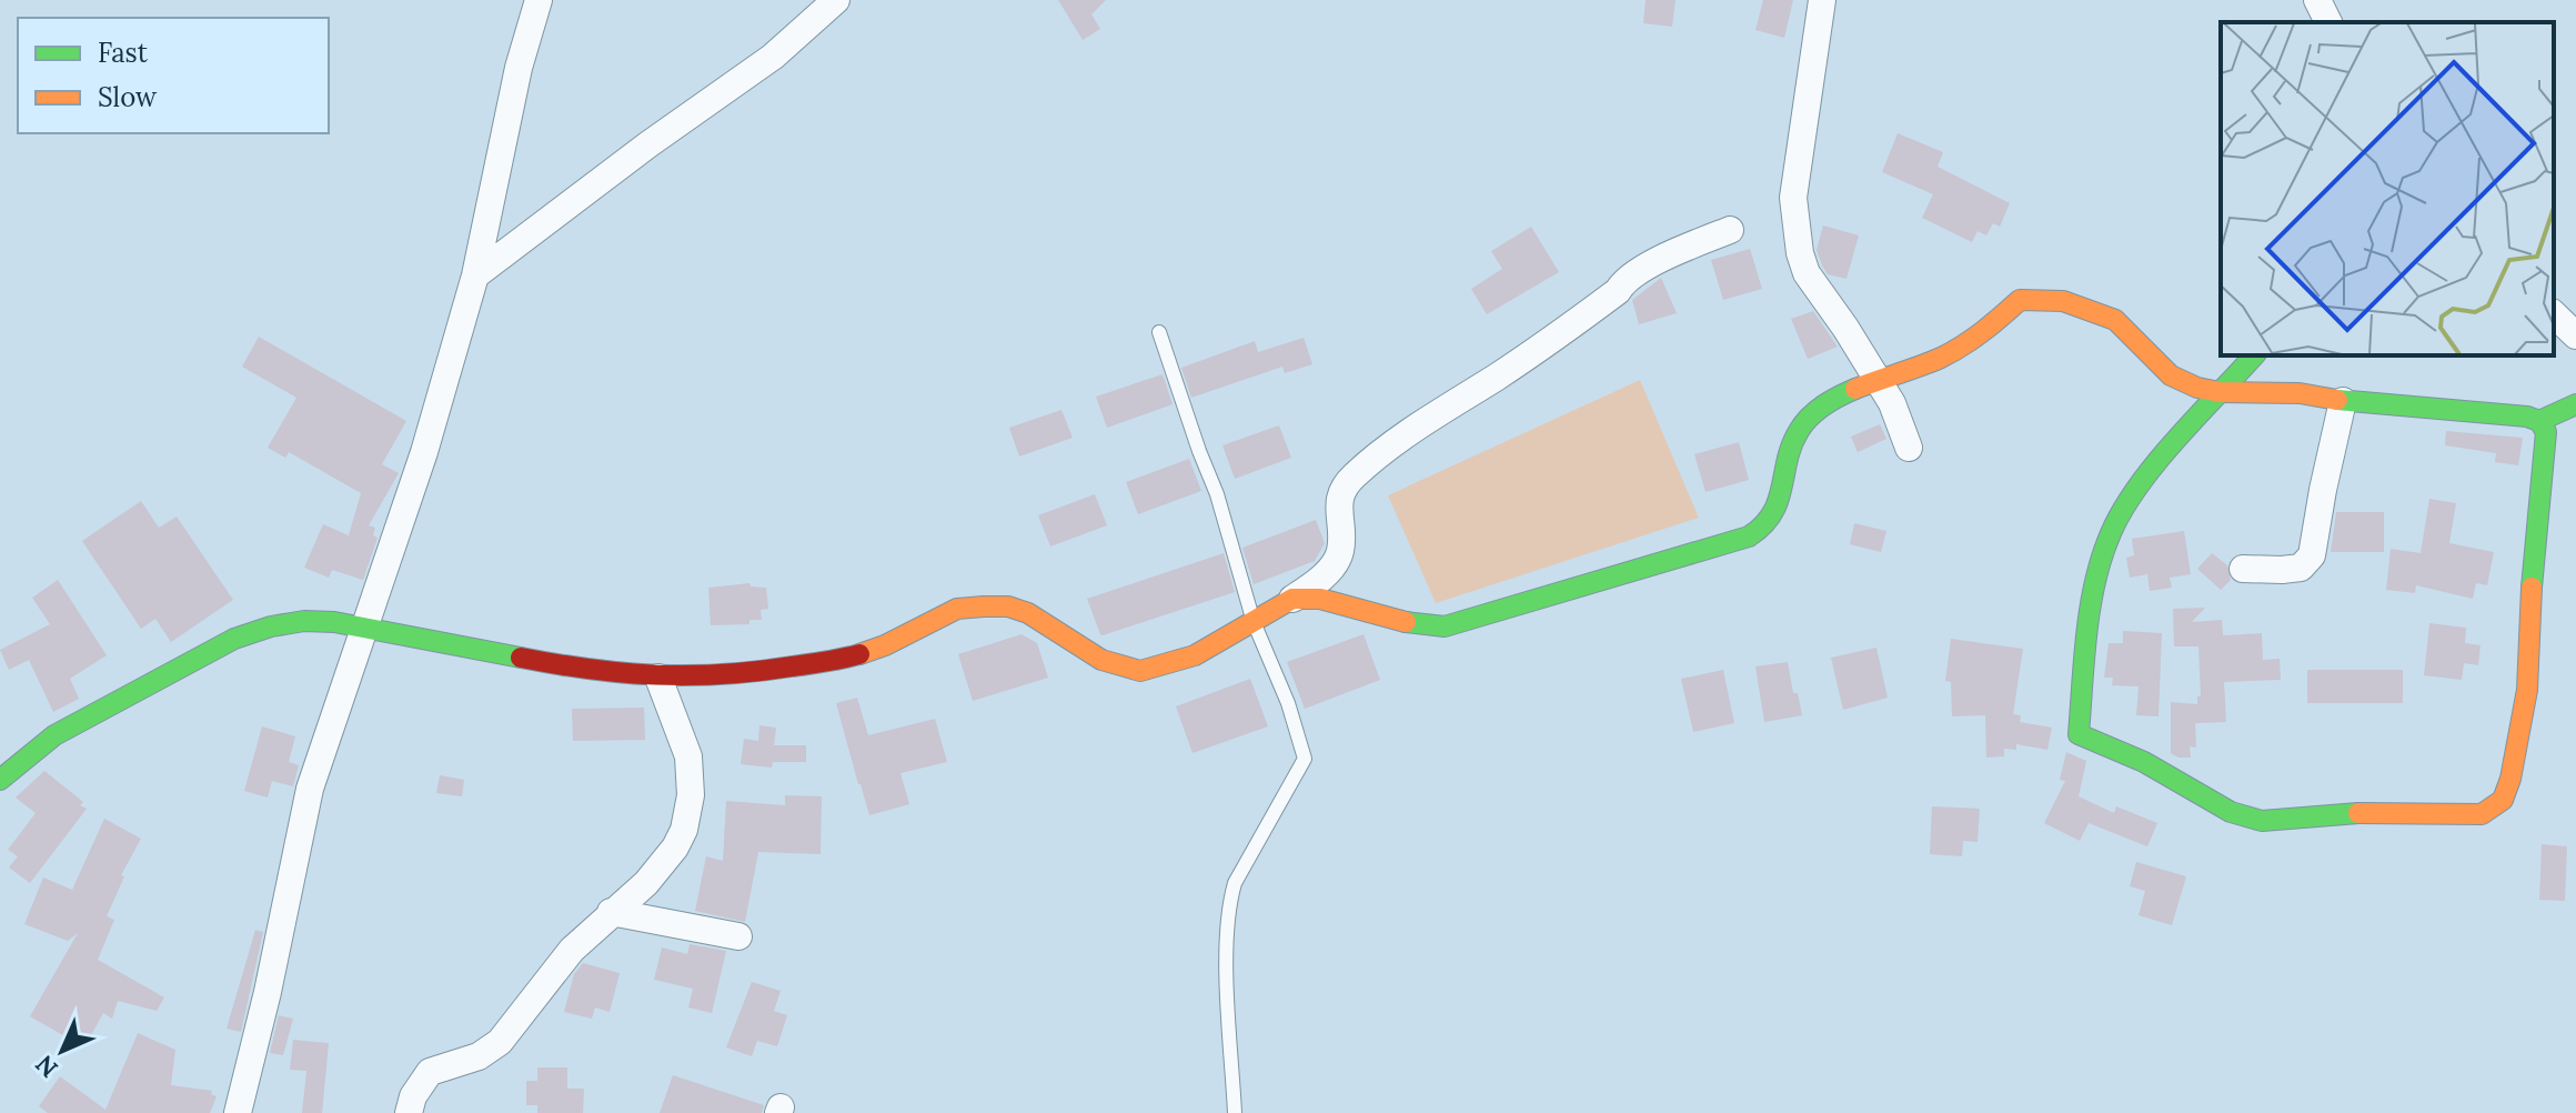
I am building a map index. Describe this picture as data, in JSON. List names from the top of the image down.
{
  "legend": ["Fast", "Slow"],
  "north": "bottom left"
}
